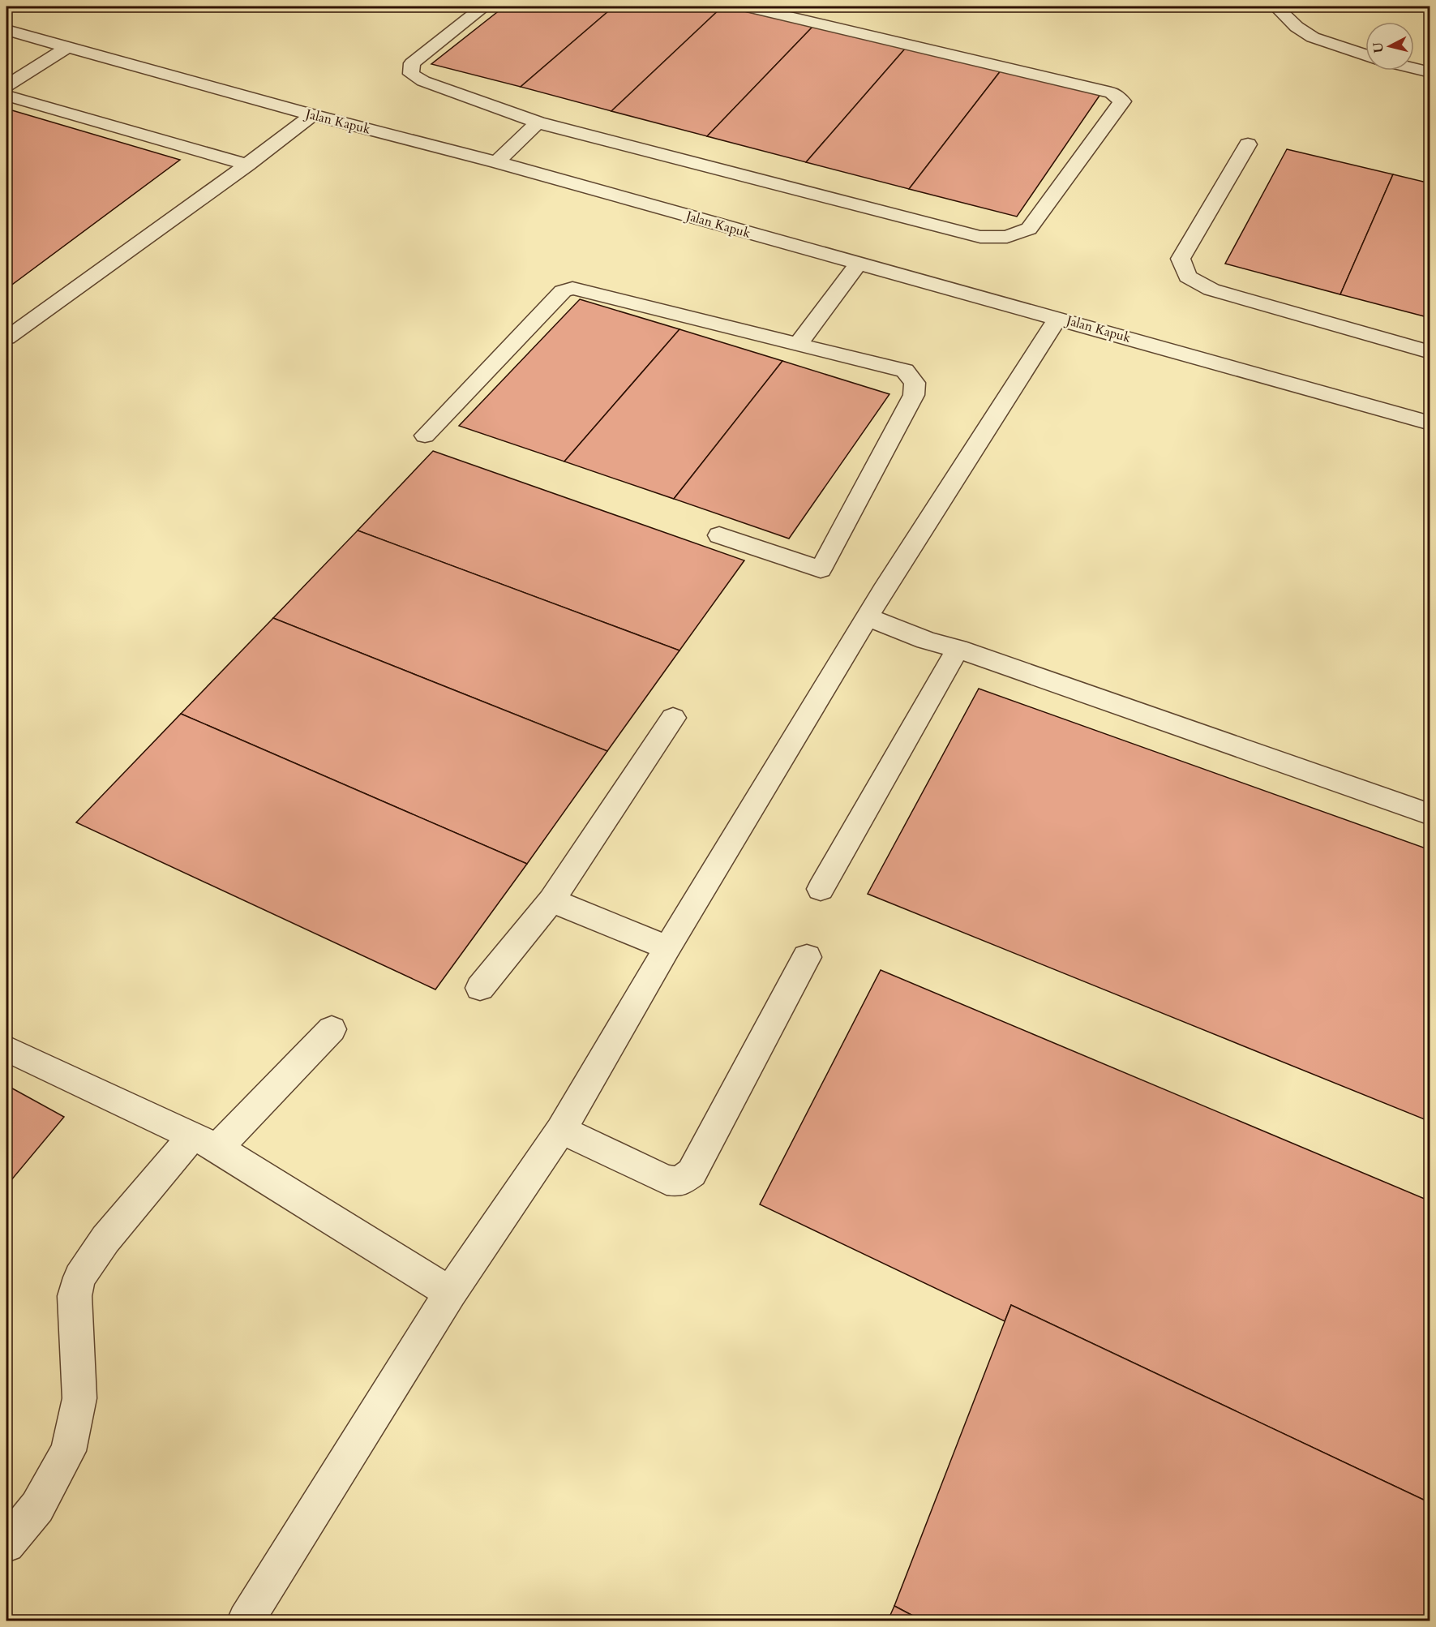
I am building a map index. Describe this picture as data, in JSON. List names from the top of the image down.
{
  "streets": {
    "street": ["Jalan Kapuk"]
  },
  "north": "left"
}
